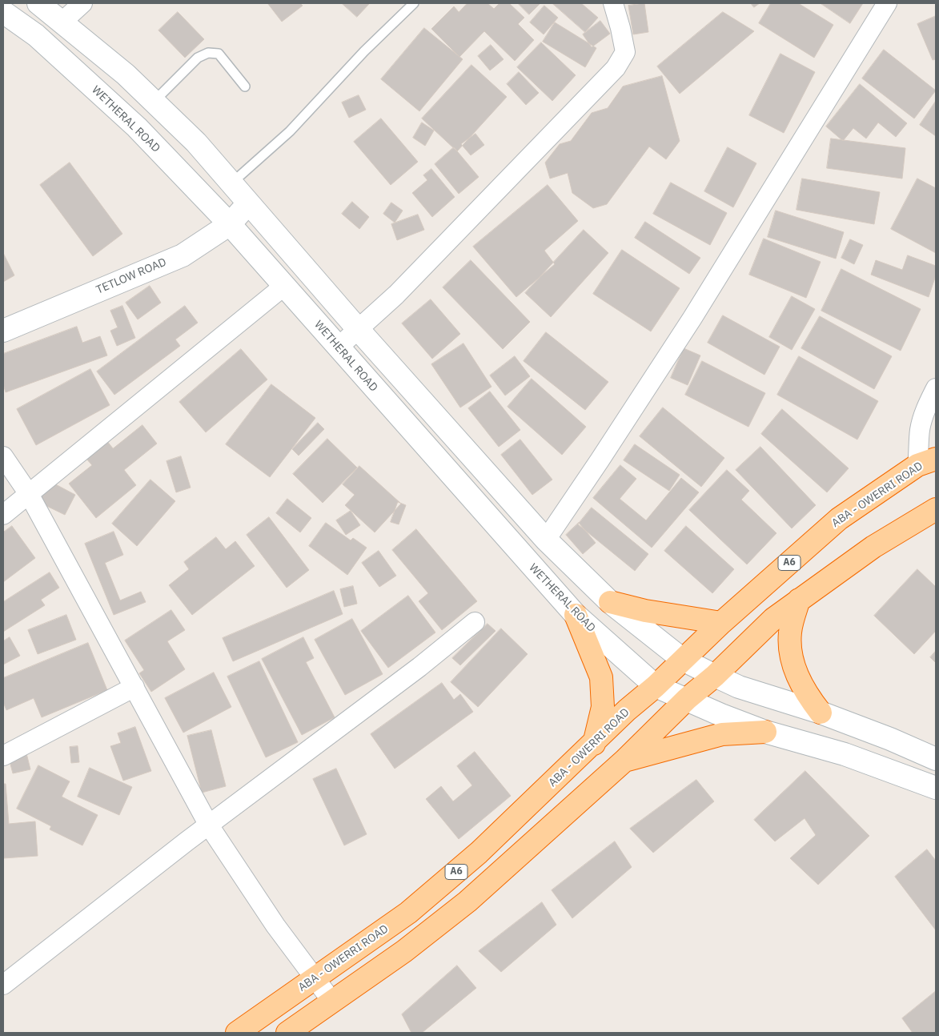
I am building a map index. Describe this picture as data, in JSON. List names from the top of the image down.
{
  "streets": {
    "highway": ["ABA - OWERRI ROAD", "A6"],
    "main road": ["WETHERAL ROAD", "TETLOW ROAD"]
  },
  "crossings": [
    ["WETHERAL ROAD", "TETLOW ROAD"],
    ["WETHERAL ROAD", "ABA - OWERRI ROAD"]
  ]
}
